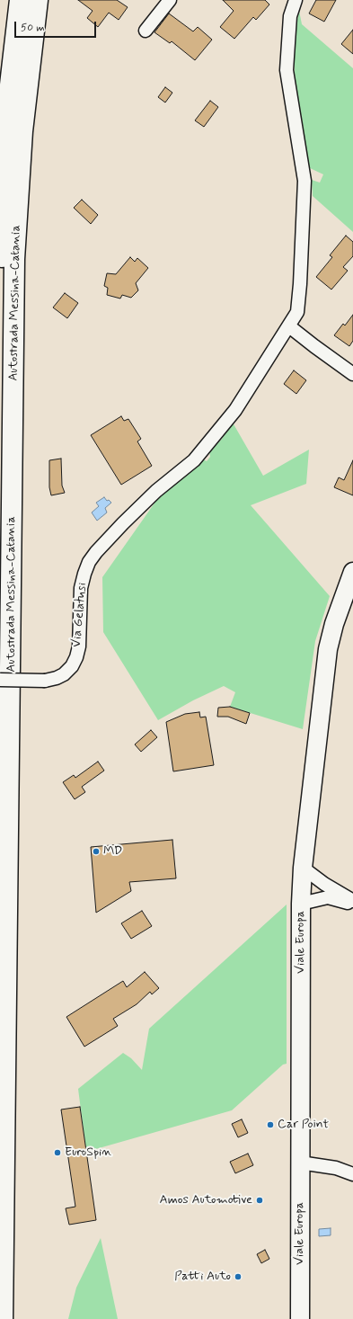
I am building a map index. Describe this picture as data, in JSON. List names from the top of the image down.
{
  "streets": {
    "highway": ["Autostrada Messina-Catania"],
    "main road": ["Viale Europa"],
    "street": ["Via Gelatusi"]
  },
  "places": [
    "MD",
    "Car Point",
    "EuroSpin",
    "Amos Automotive",
    "Patti Auto"
  ],
  "scale_bar": "50 m"
}
